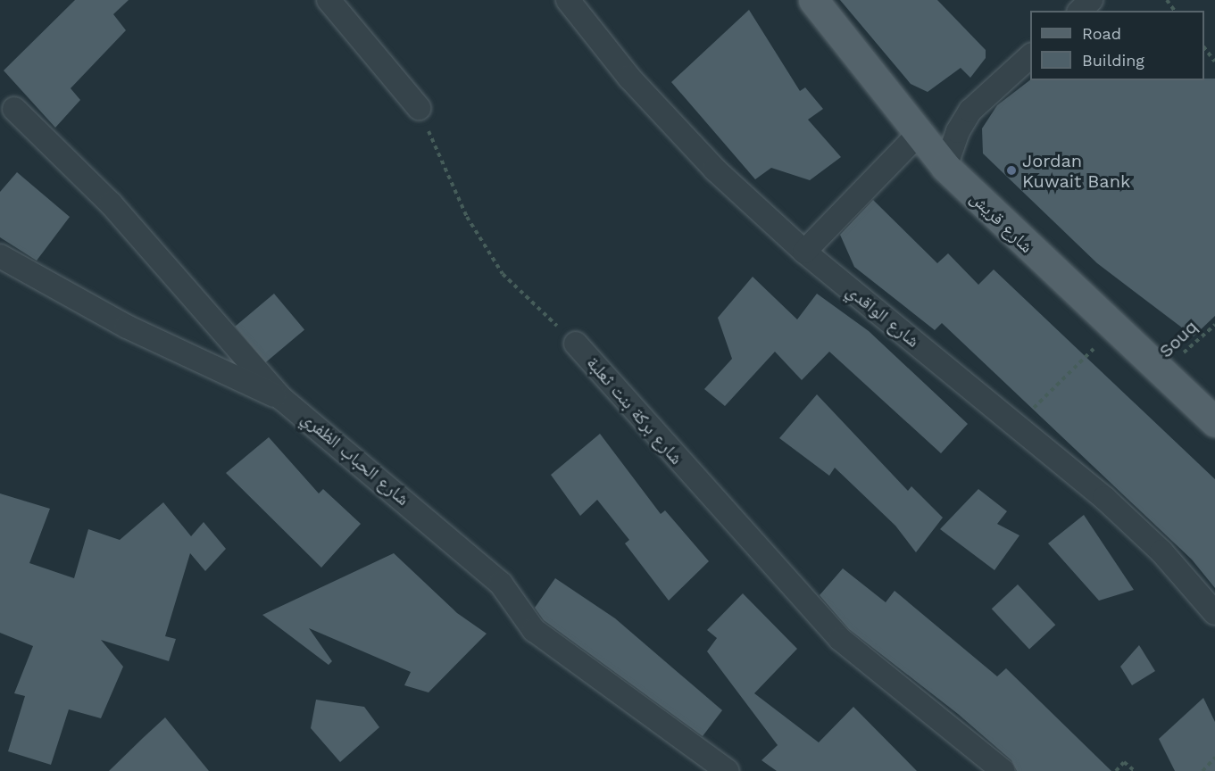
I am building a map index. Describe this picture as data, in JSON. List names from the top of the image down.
{
  "streets": {
    "main road": ["شارع قريش"],
    "street": ["شارع الواقدي", "شارع بركة بنت ثعلبة", "شارع الحباب الظفري"],
    "path": ["Souq"]
  },
  "crossings": [
    ["شارع قريش", "Souq"]
  ],
  "places": ["Jordan Kuwait Bank"],
  "legend": ["Road", "Building"]
}
